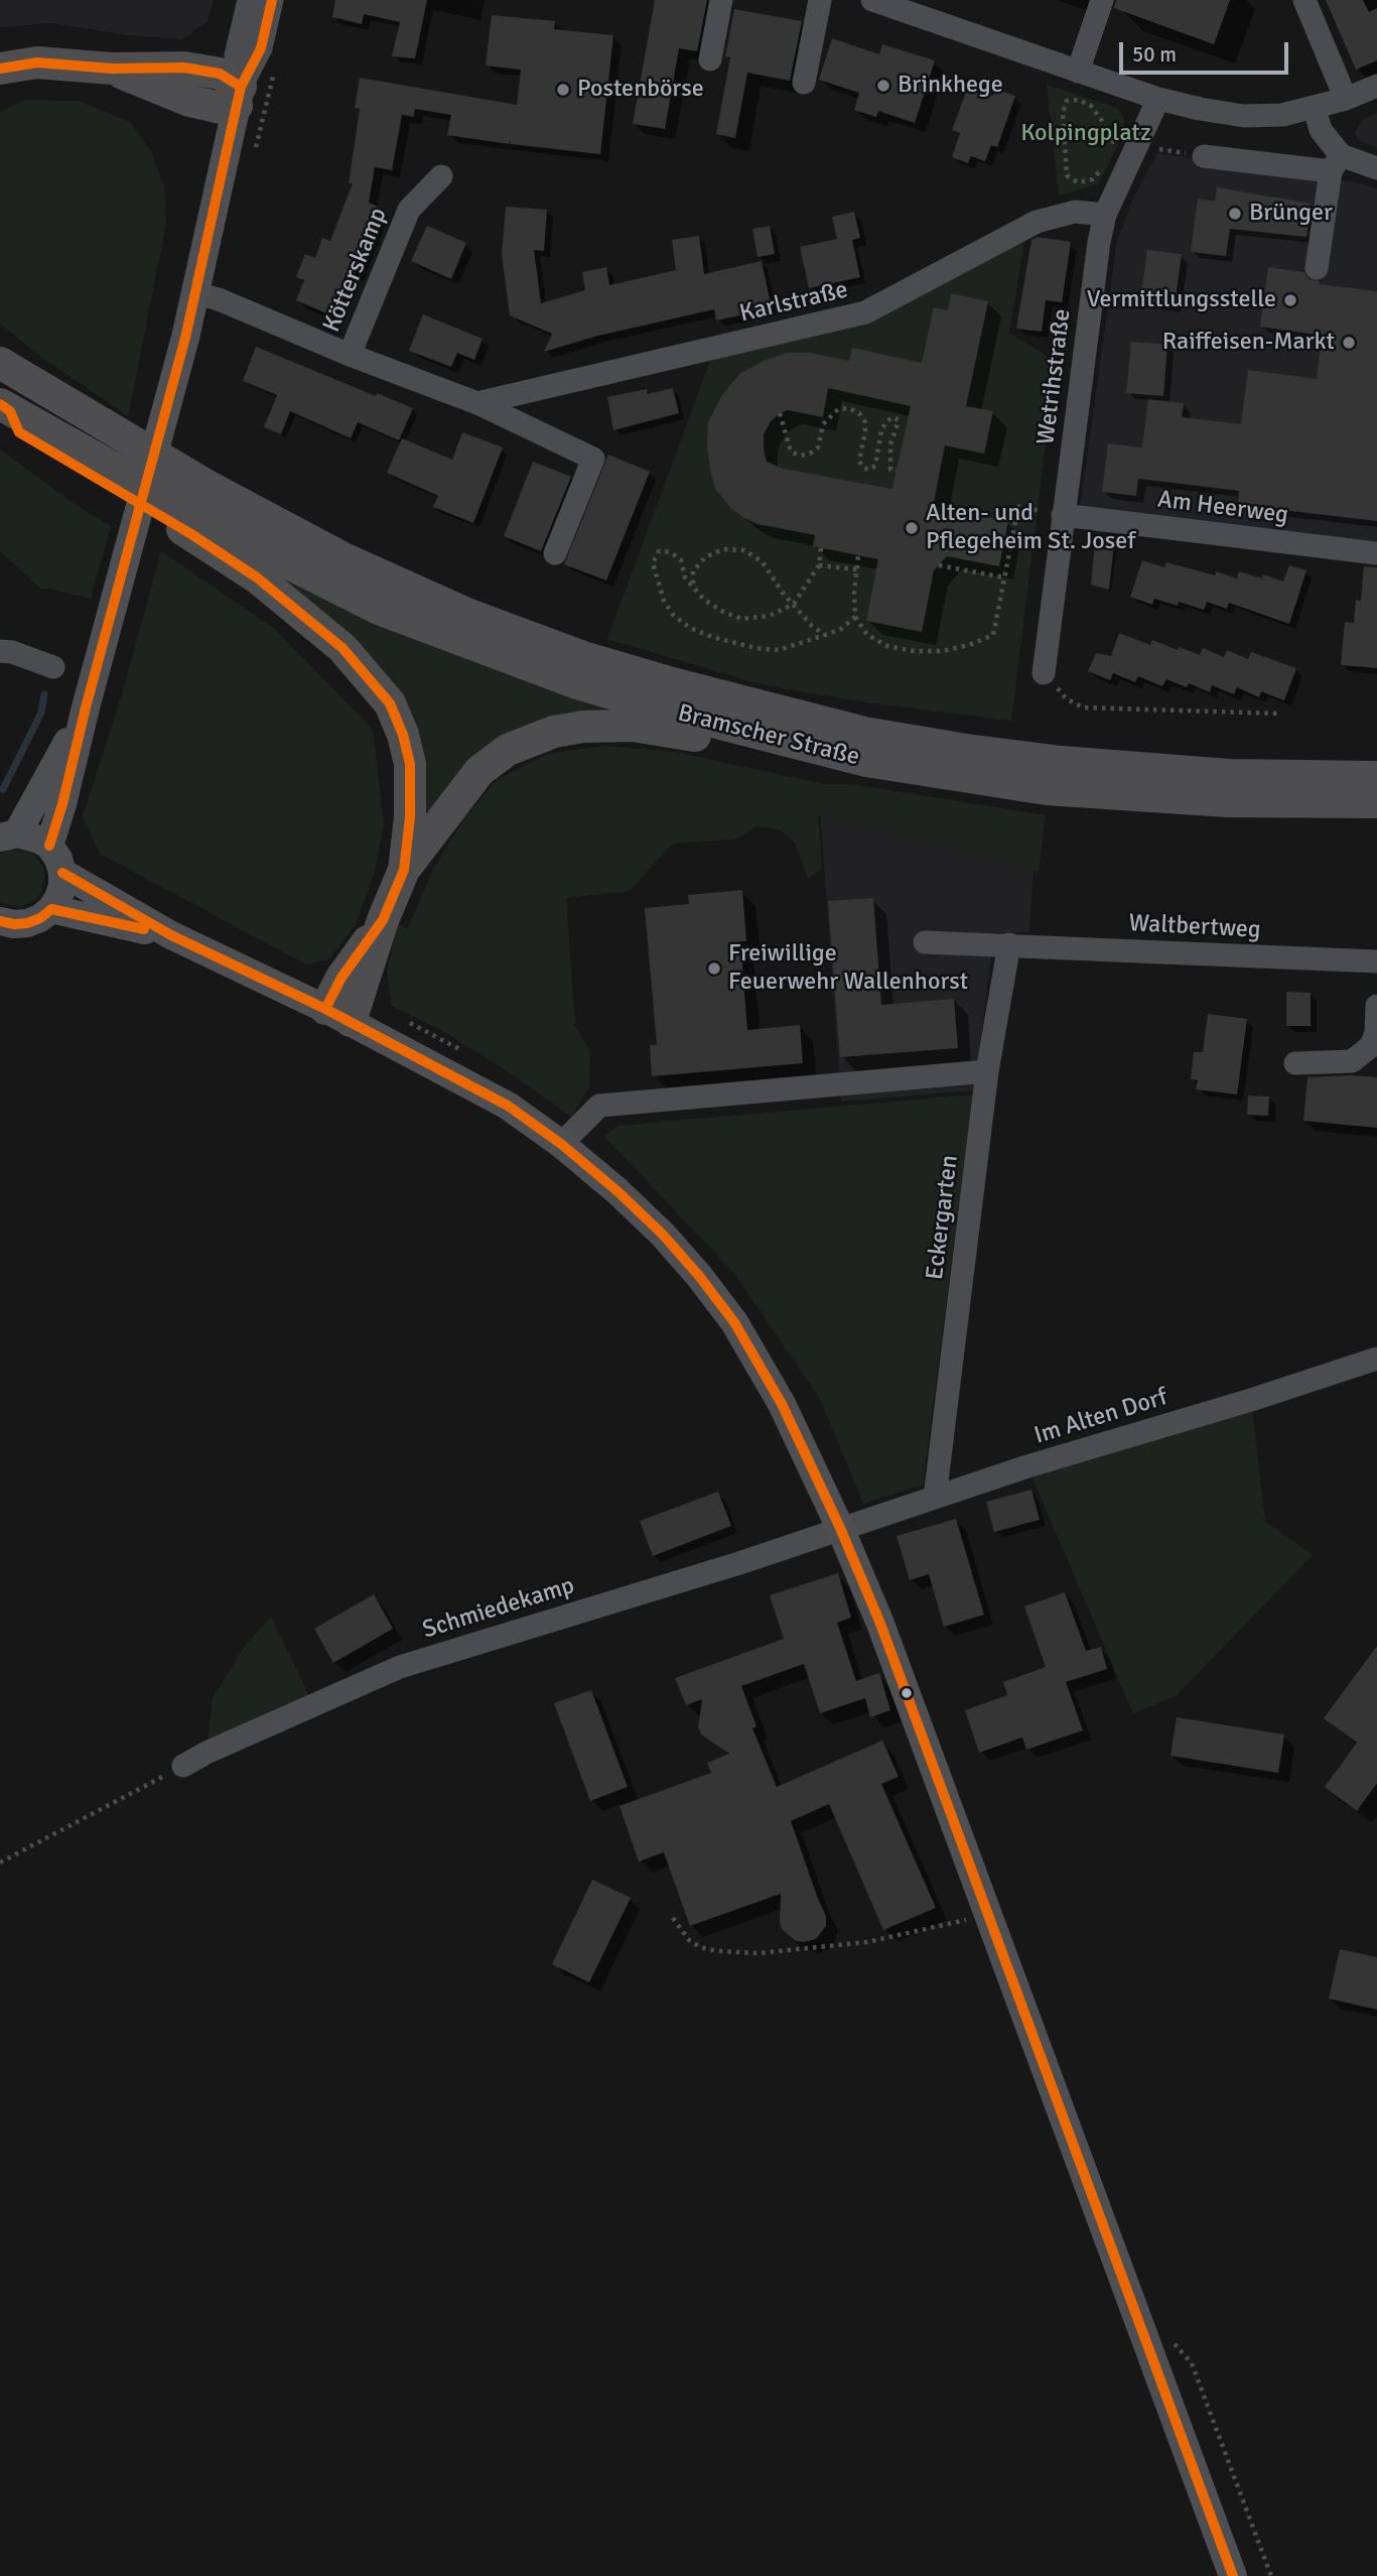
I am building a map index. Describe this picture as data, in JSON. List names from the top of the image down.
{
  "streets": {
    "highway": ["Bramscher Straße"],
    "street": [
      "Kötterskamp",
      "Karlstraße",
      "Wetrihstraße",
      "Am Heerweg",
      "Waltbertweg",
      "Eckergarten",
      "Im Alten Dorf",
      "Schmiedekamp"
    ]
  },
  "crossings": [
    ["Karlstraße", "Wetrihstraße"],
    ["Wetrihstraße", "Am Heerweg"],
    ["Waltbertweg", "Eckergarten"],
    ["Eckergarten", "Im Alten Dorf"],
    ["Im Alten Dorf", "Schmiedekamp"]
  ],
  "parks": ["Kolpingplatz"],
  "places": [
    "Brinkhege",
    "Postenbörse",
    "Brünger",
    "Vermittlungsstelle",
    "Raiffeisen-Markt",
    "Alten- und Pflegeheim St. Josef",
    "Freiwillige Feuerwehr Wallenhorst"
  ],
  "scale_bar": "50 m"
}
